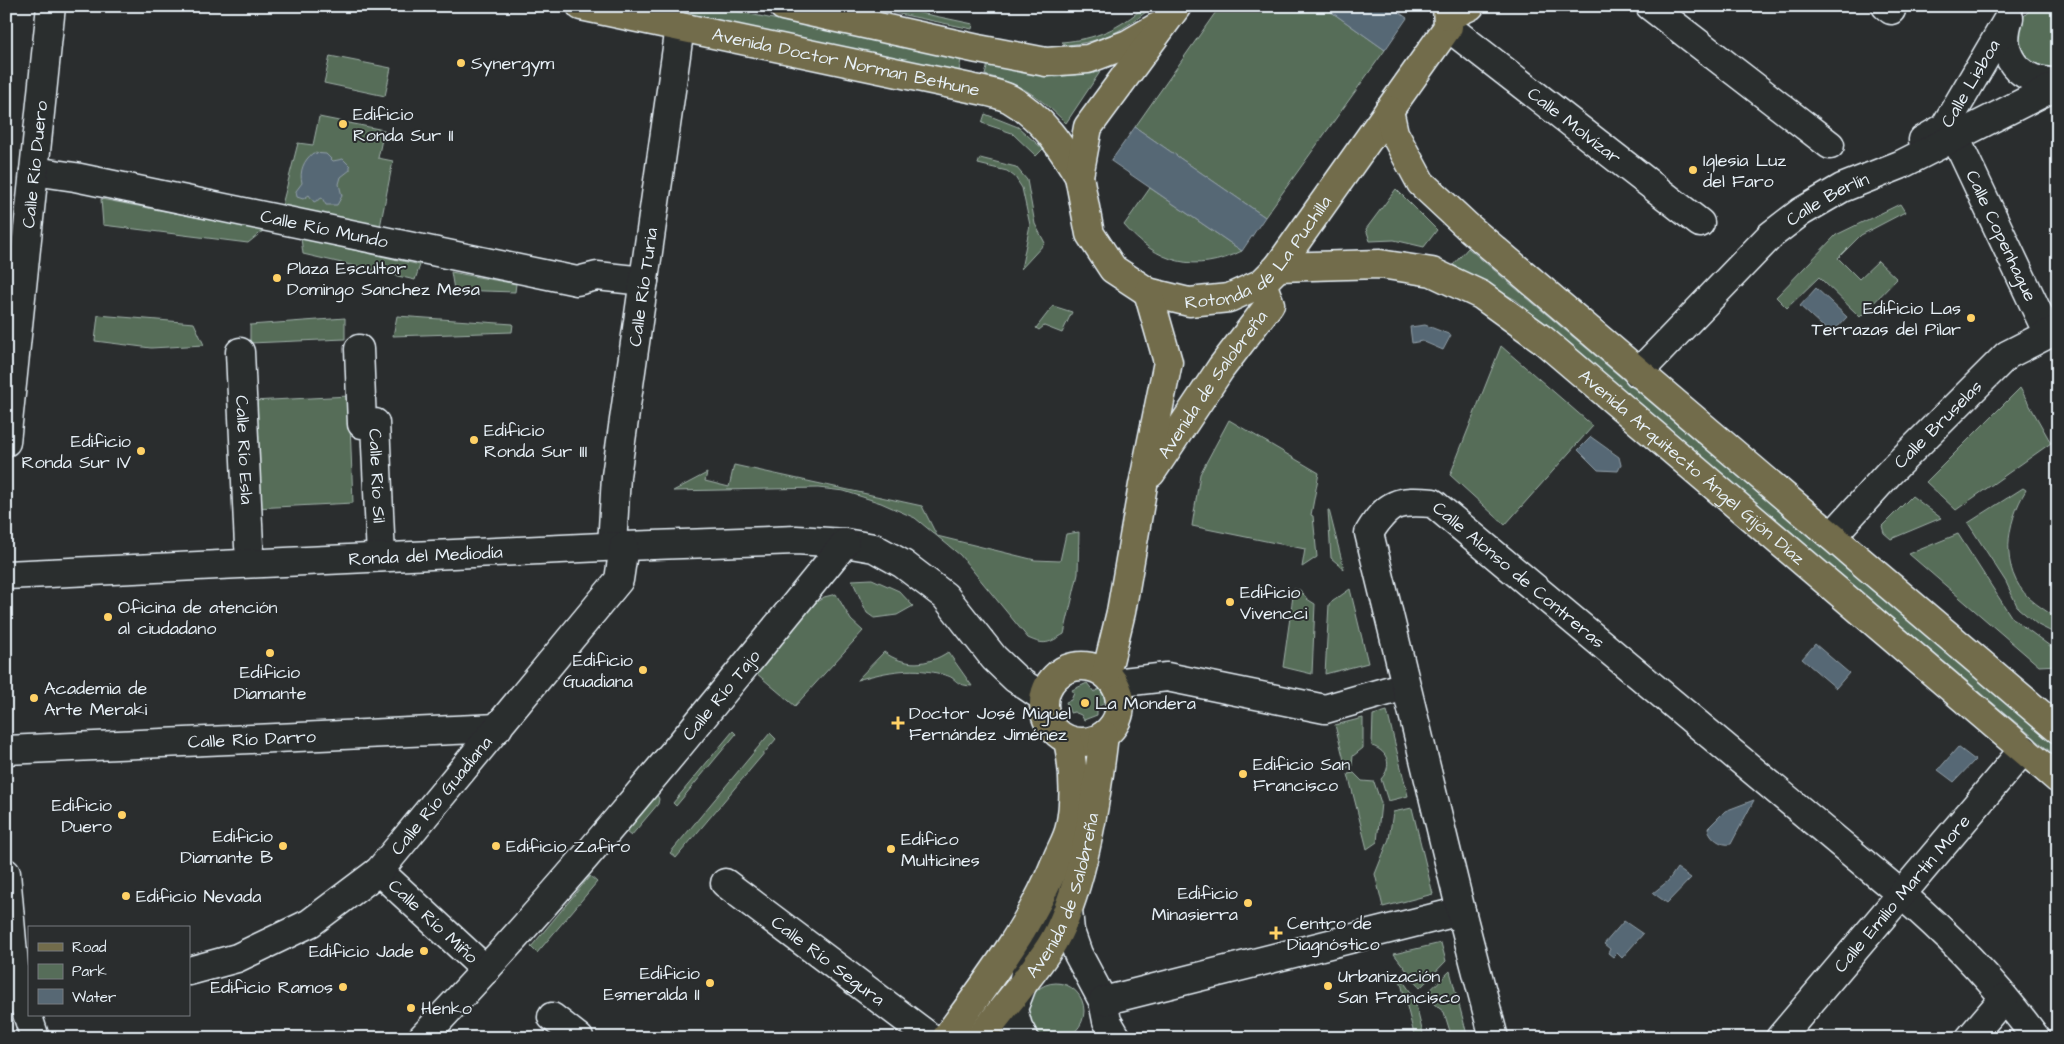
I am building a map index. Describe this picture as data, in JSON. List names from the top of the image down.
{
  "streets": {
    "main road": [
      "Avenida Doctor Norman Bethune",
      "Rotonda de La Puchilla",
      "Avenida de Salobreña",
      "Avenida Arquitecto Ángel Gijón Díaz"
    ],
    "street": [
      "Calle Lisboa",
      "Calle Molvízar",
      "Calle Río Duero",
      "Calle Berlín",
      "Calle Río Mundo",
      "Calle Copenhague",
      "Calle Río Turia",
      "Calle Bruselas",
      "Calle Río Esla",
      "Calle Río Sil",
      "Ronda del Mediodía",
      "Calle Alonso de Contreras",
      "Calle Río Tajo",
      "Calle Río Darro",
      "Calle Río Guadiana",
      "Calle Emilio Martín More",
      "Calle Río Miño",
      "Calle Río Segura"
    ]
  },
  "crossings": [
    ["Avenida Doctor Norman Bethune", "Rotonda de La Puchilla"],
    ["Avenida Doctor Norman Bethune", "Calle Río Turia"],
    ["Calle Lisboa", "Calle Berlín"],
    ["Calle Molvízar", "Rotonda de La Puchilla"],
    ["Calle Río Duero", "Calle Río Mundo"],
    ["Calle Berlín", "Calle Copenhague"],
    ["Calle Berlín", "Avenida Arquitecto Ángel Gijón Díaz"],
    ["Calle Río Mundo", "Calle Río Turia"],
    ["Calle Copenhague", "Calle Bruselas"],
    ["Rotonda de La Puchilla", "Avenida de Salobreña"],
    ["Rotonda de La Puchilla", "Avenida Arquitecto Ángel Gijón Díaz"],
    ["Calle Río Turia", "Ronda del Mediodía"],
    ["Calle Río Turia", "Calle Río Guadiana"],
    ["Avenida de Salobreña", "Avenida Arquitecto Ángel Gijón Díaz"],
    ["Calle Bruselas", "Avenida Arquitecto Ángel Gijón Díaz"],
    ["Avenida Arquitecto Ángel Gijón Díaz", "Calle Emilio Martín More"],
    ["Calle Río Sil", "Ronda del Mediodía"],
    ["Ronda del Mediodía", "Calle Río Tajo"],
    ["Ronda del Mediodía", "Calle Río Guadiana"],
    ["Calle Alonso de Contreras", "Calle Emilio Martín More"],
    ["Calle Río Tajo", "Calle Río Miño"],
    ["Calle Río Darro", "Calle Río Guadiana"],
    ["Calle Río Guadiana", "Calle Río Miño"]
  ],
  "places": {
    "other": [
      "Synergym",
      "Edificio Ronda Sur II",
      "Iglesia Luz del Faro",
      "Plaza Escultor Domingo Sanchez Mesa",
      "Edificio Las Terrazas del Pilar",
      "Edificio Ronda Sur III",
      "Edificio Ronda Sur IV",
      "Edificio Vivencci",
      "Oficina de atención al ciudadano",
      "Edificio Diamante",
      "Edificio Guadiana",
      "Academia de Arte Meraki",
      "La Mondera",
      "Edificio San Francisco",
      "Edificio Duero",
      "Edificio Diamante B",
      "Edificio Zafiro",
      "Edifico Multicines",
      "Edificio Nevada",
      "Edificio Minasierra",
      "Edificio Jade",
      "Edificio Esmeralda II",
      "Urbanización San Francisco",
      "Edificio Ramos",
      "Henko"
    ],
    "health": ["Doctor José Miguel Fernández Jiménez", "Centro de Diagnóstico"]
  },
  "legend": ["Road", "Park", "Water"]
}
